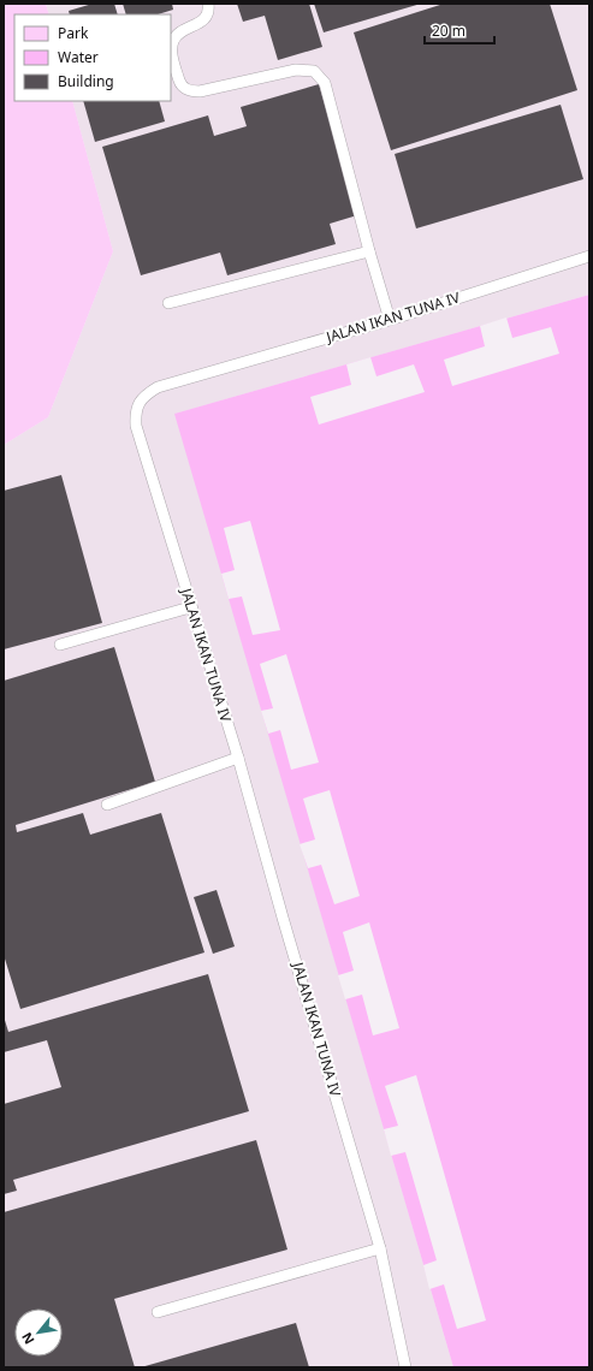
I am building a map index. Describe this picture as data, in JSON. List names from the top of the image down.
{
  "streets": {
    "lane": ["JALAN IKAN TUNA IV"]
  },
  "legend": ["Park", "Water", "Building"],
  "scale_bar": "20 m",
  "north": "bottom left"
}
